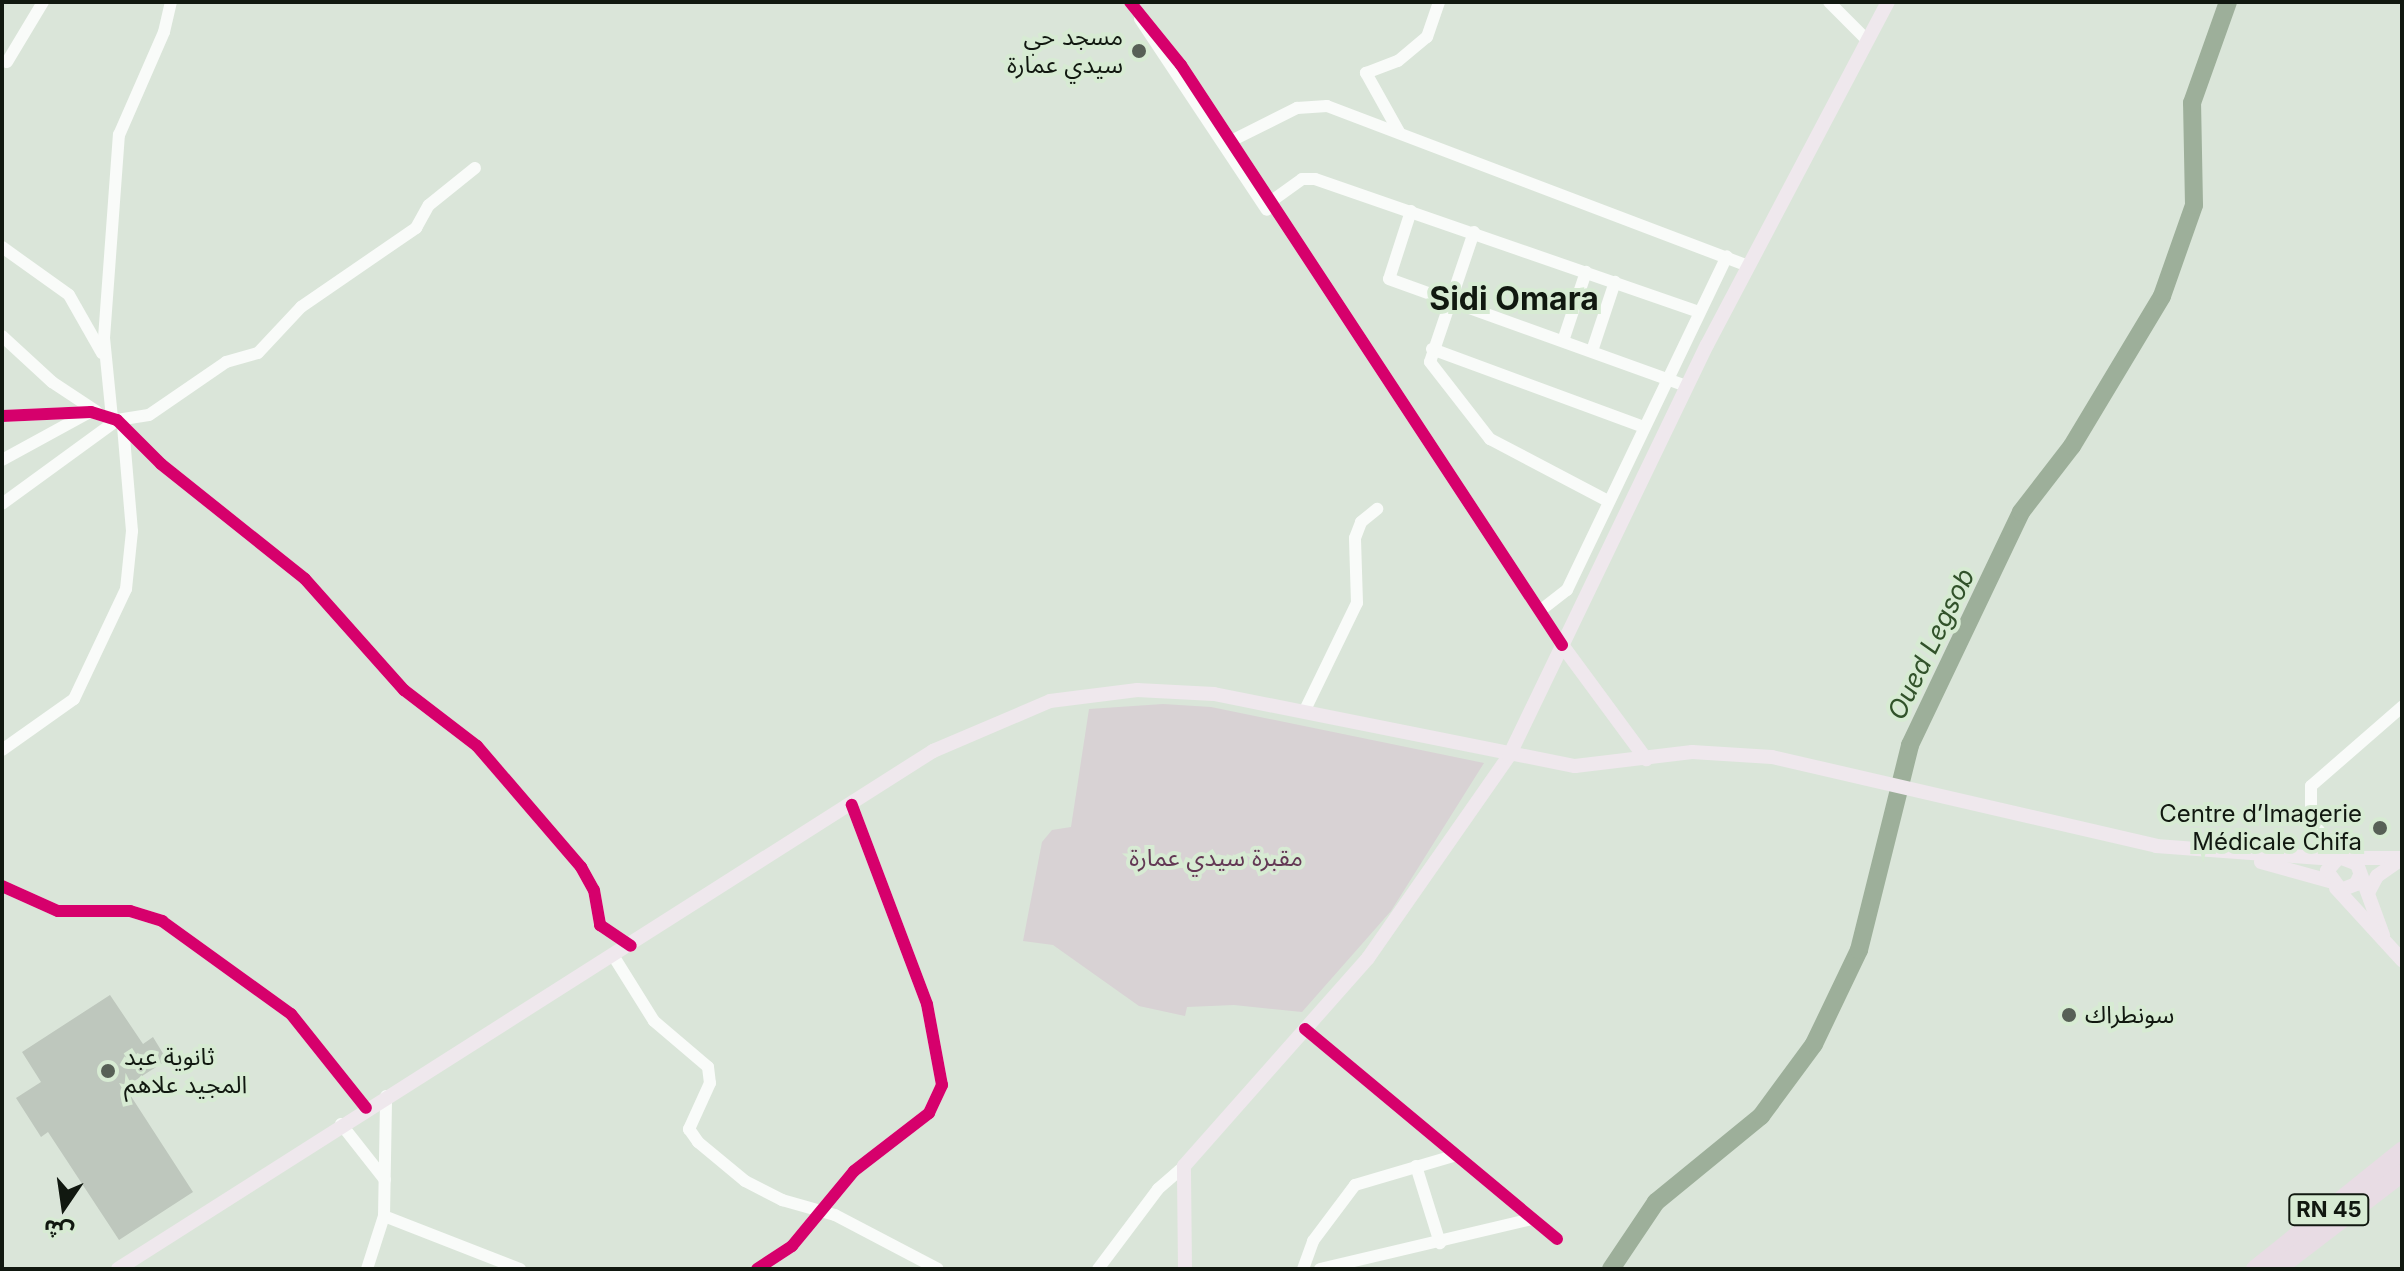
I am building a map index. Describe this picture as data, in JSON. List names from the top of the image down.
{
  "streets": {
    "highway": ["RN 45"]
  },
  "districts": ["Sidi Omara"],
  "water": ["Oued Legsob"],
  "parks": ["مقبرة سيدي عمارة"],
  "places": [
    "مسجد حي سيدي عمارة",
    "Centre d’Imagerie Médicale Chifa",
    "سونطراك",
    "ثانوية عبد المجيد علاهم"
  ],
  "north": "bottom"
}
